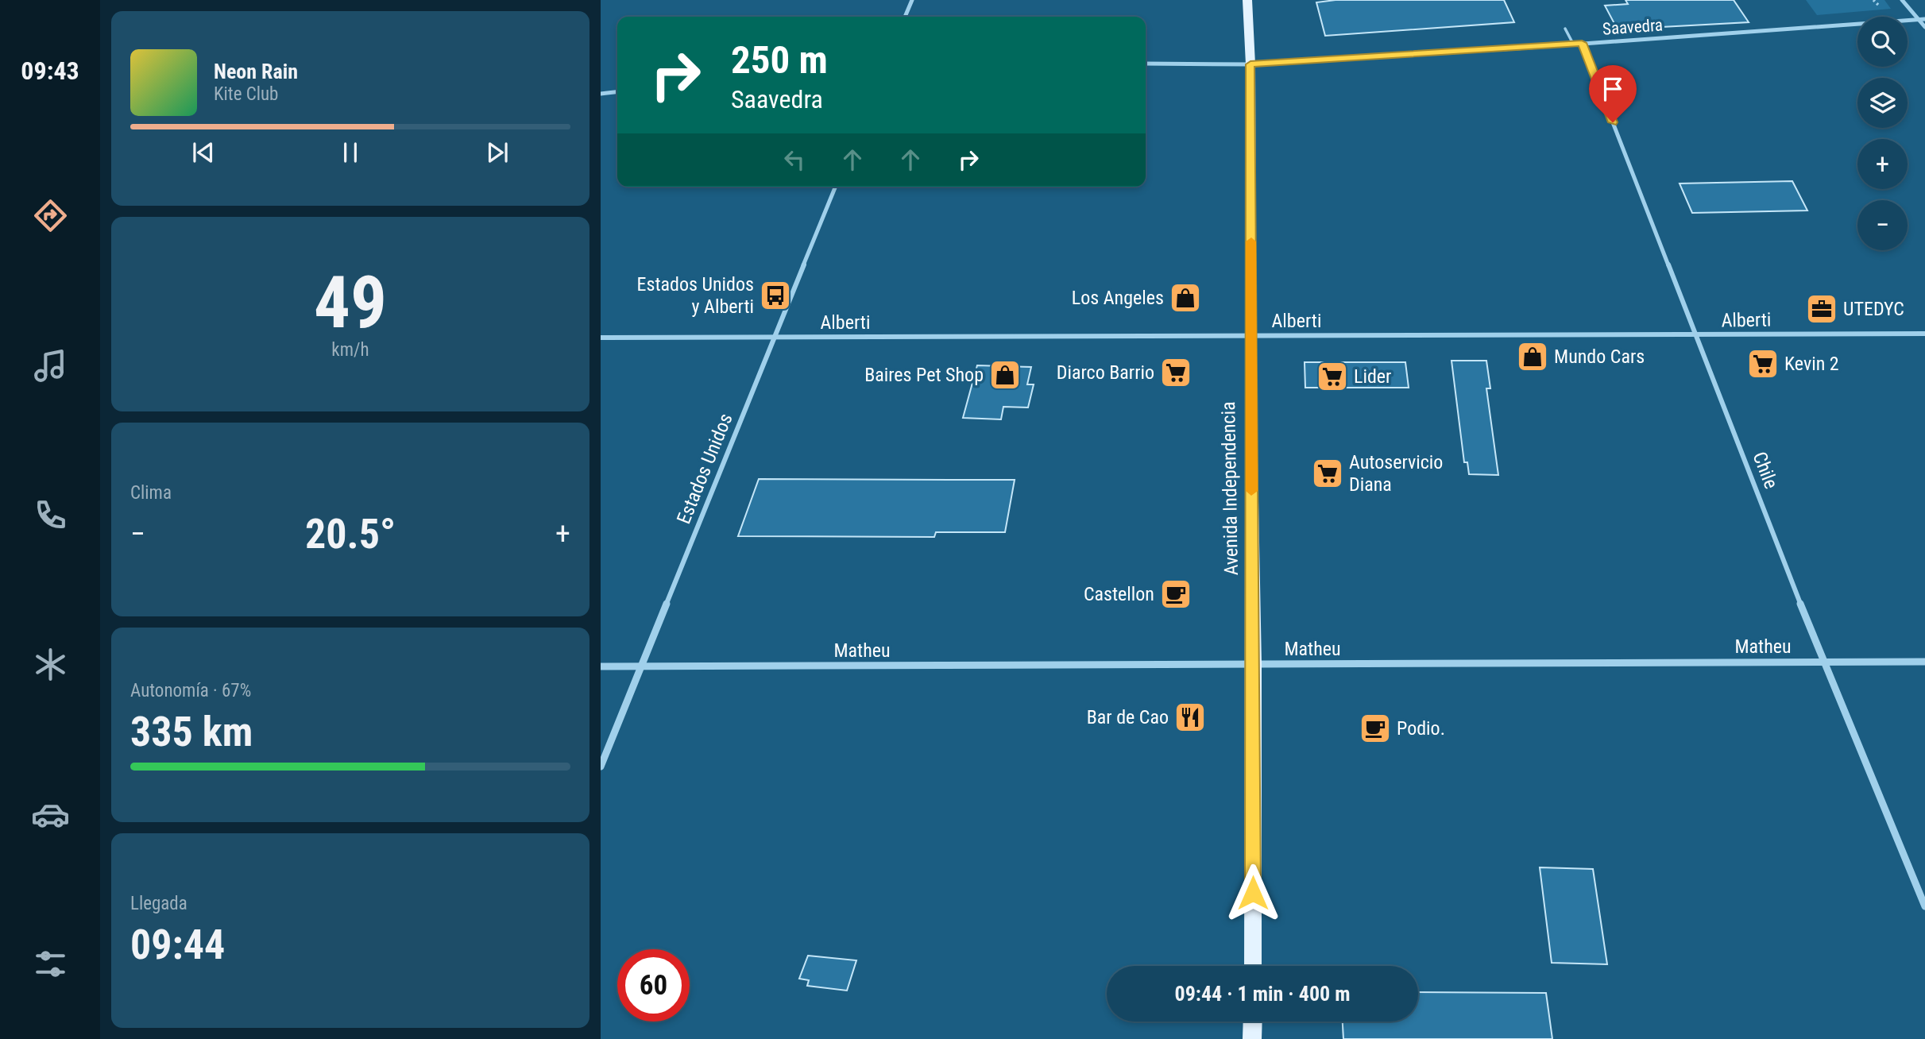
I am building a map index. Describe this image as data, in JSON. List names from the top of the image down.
{
  "streets": {
    "main road": ["Avenida Independencia"],
    "street": [
      "Saavedra",
      "Alberti",
      "Estados Unidos",
      "Chile",
      "Matheu"
    ]
  },
  "crossings": [
    ["Saavedra", "Chile"],
    ["Saavedra", "Avenida Independencia"],
    ["Alberti", "Estados Unidos"],
    ["Alberti", "Chile"],
    ["Alberti", "Avenida Independencia"],
    ["Estados Unidos", "Matheu"],
    ["Chile", "Matheu"],
    ["Avenida Independencia", "Matheu"]
  ],
  "places": {
    "bus stop": ["Estados Unidos y Alberti"],
    "shop": ["Los Angeles", "Mundo Cars", "Baires Pet Shop"],
    "office": ["UTEDYC"],
    "supermarket": [
      "Kevin 2",
      "Diarco Barrio",
      "Lider",
      "Autoservicio Diana"
    ],
    "cafe": ["Castellon", "Podio."],
    "restaurant": ["Bar de Cao"]
  },
  "page": {
    "tabs": "09:43",
    "map_buttons": ["+", "−"],
    "turn": ["250 m", "Saavedra"],
    "song": ["Neon Rain", "Kite Club"],
    "tile": [
      ["49", "km/h"],
      "Clima",
      ["Autonomía · 67%", "335 km"],
      ["Llegada", "09:44"]
    ],
    "heat": ["−", "20.5°", "+"],
    "limit": "60",
    "trip": "09:44 · 1 min · 400 m"
  }
}
